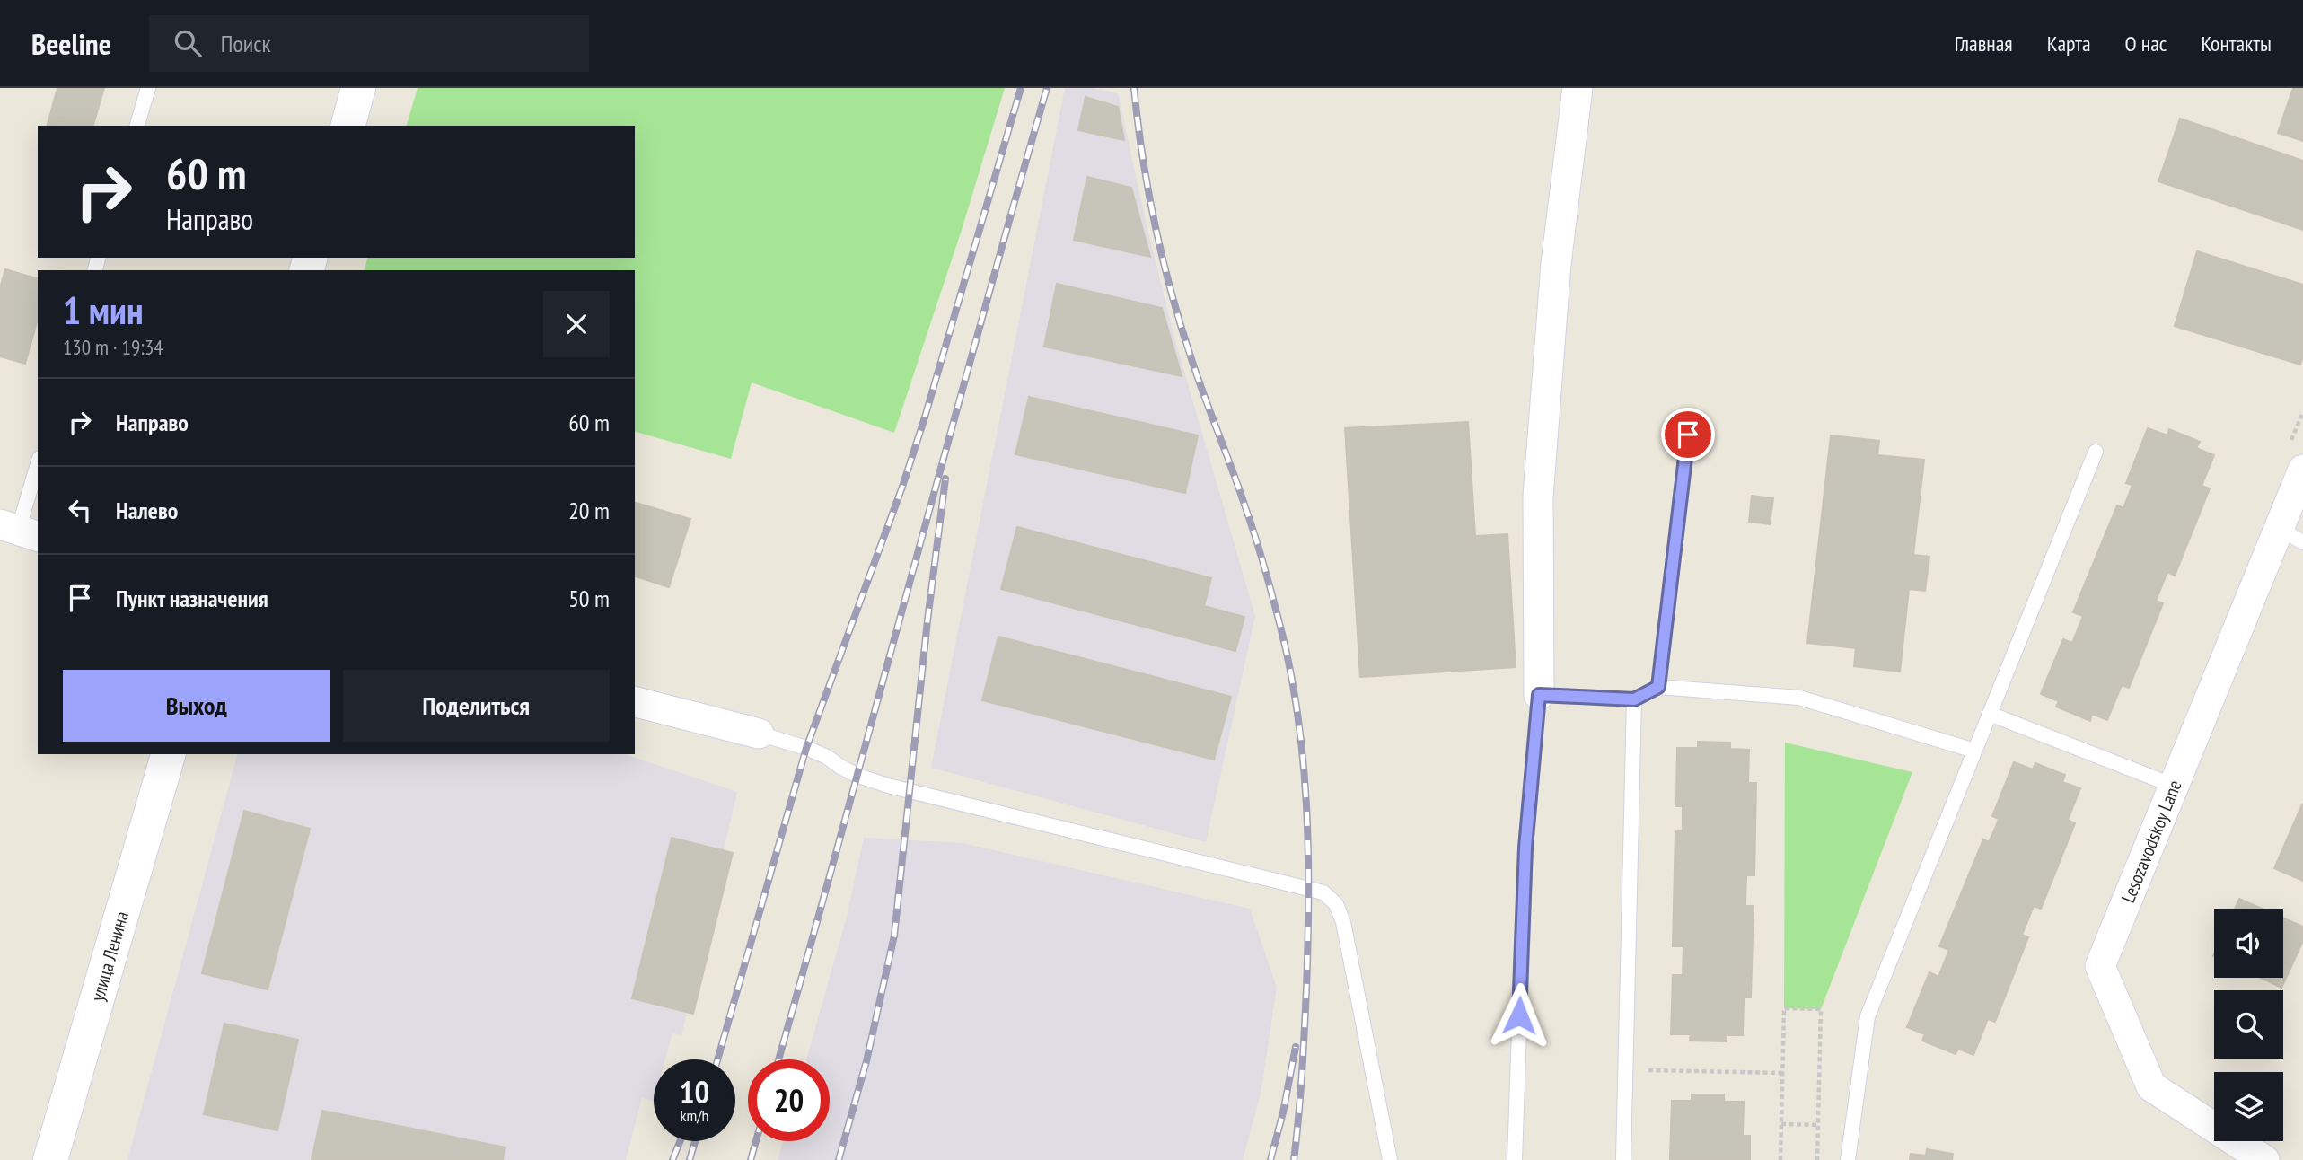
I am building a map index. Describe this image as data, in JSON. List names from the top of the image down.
{
  "streets": {
    "street": ["Lesozavodskoy Lane", "улица Ленина"]
  },
  "page": {
    "header": "Beeline",
    "search": "Поиск",
    "nav": [
      "Главная",
      "Карта",
      "О нас",
      "Контакты"
    ],
    "turn": ["60 m", "Направо"],
    "heading": ["1 мин", "130 m · 19:34"],
    "list": [
      {
        "name": "Направо",
        "value": "60 m"
      },
      {
        "name": "Налево",
        "value": "20 m"
      },
      {
        "name": "Пункт назначения",
        "value": "50 m"
      }
    ],
    "buttons": ["Выход", "Поделиться"],
    "speed": "10 km/h",
    "limit": "20"
  }
}
